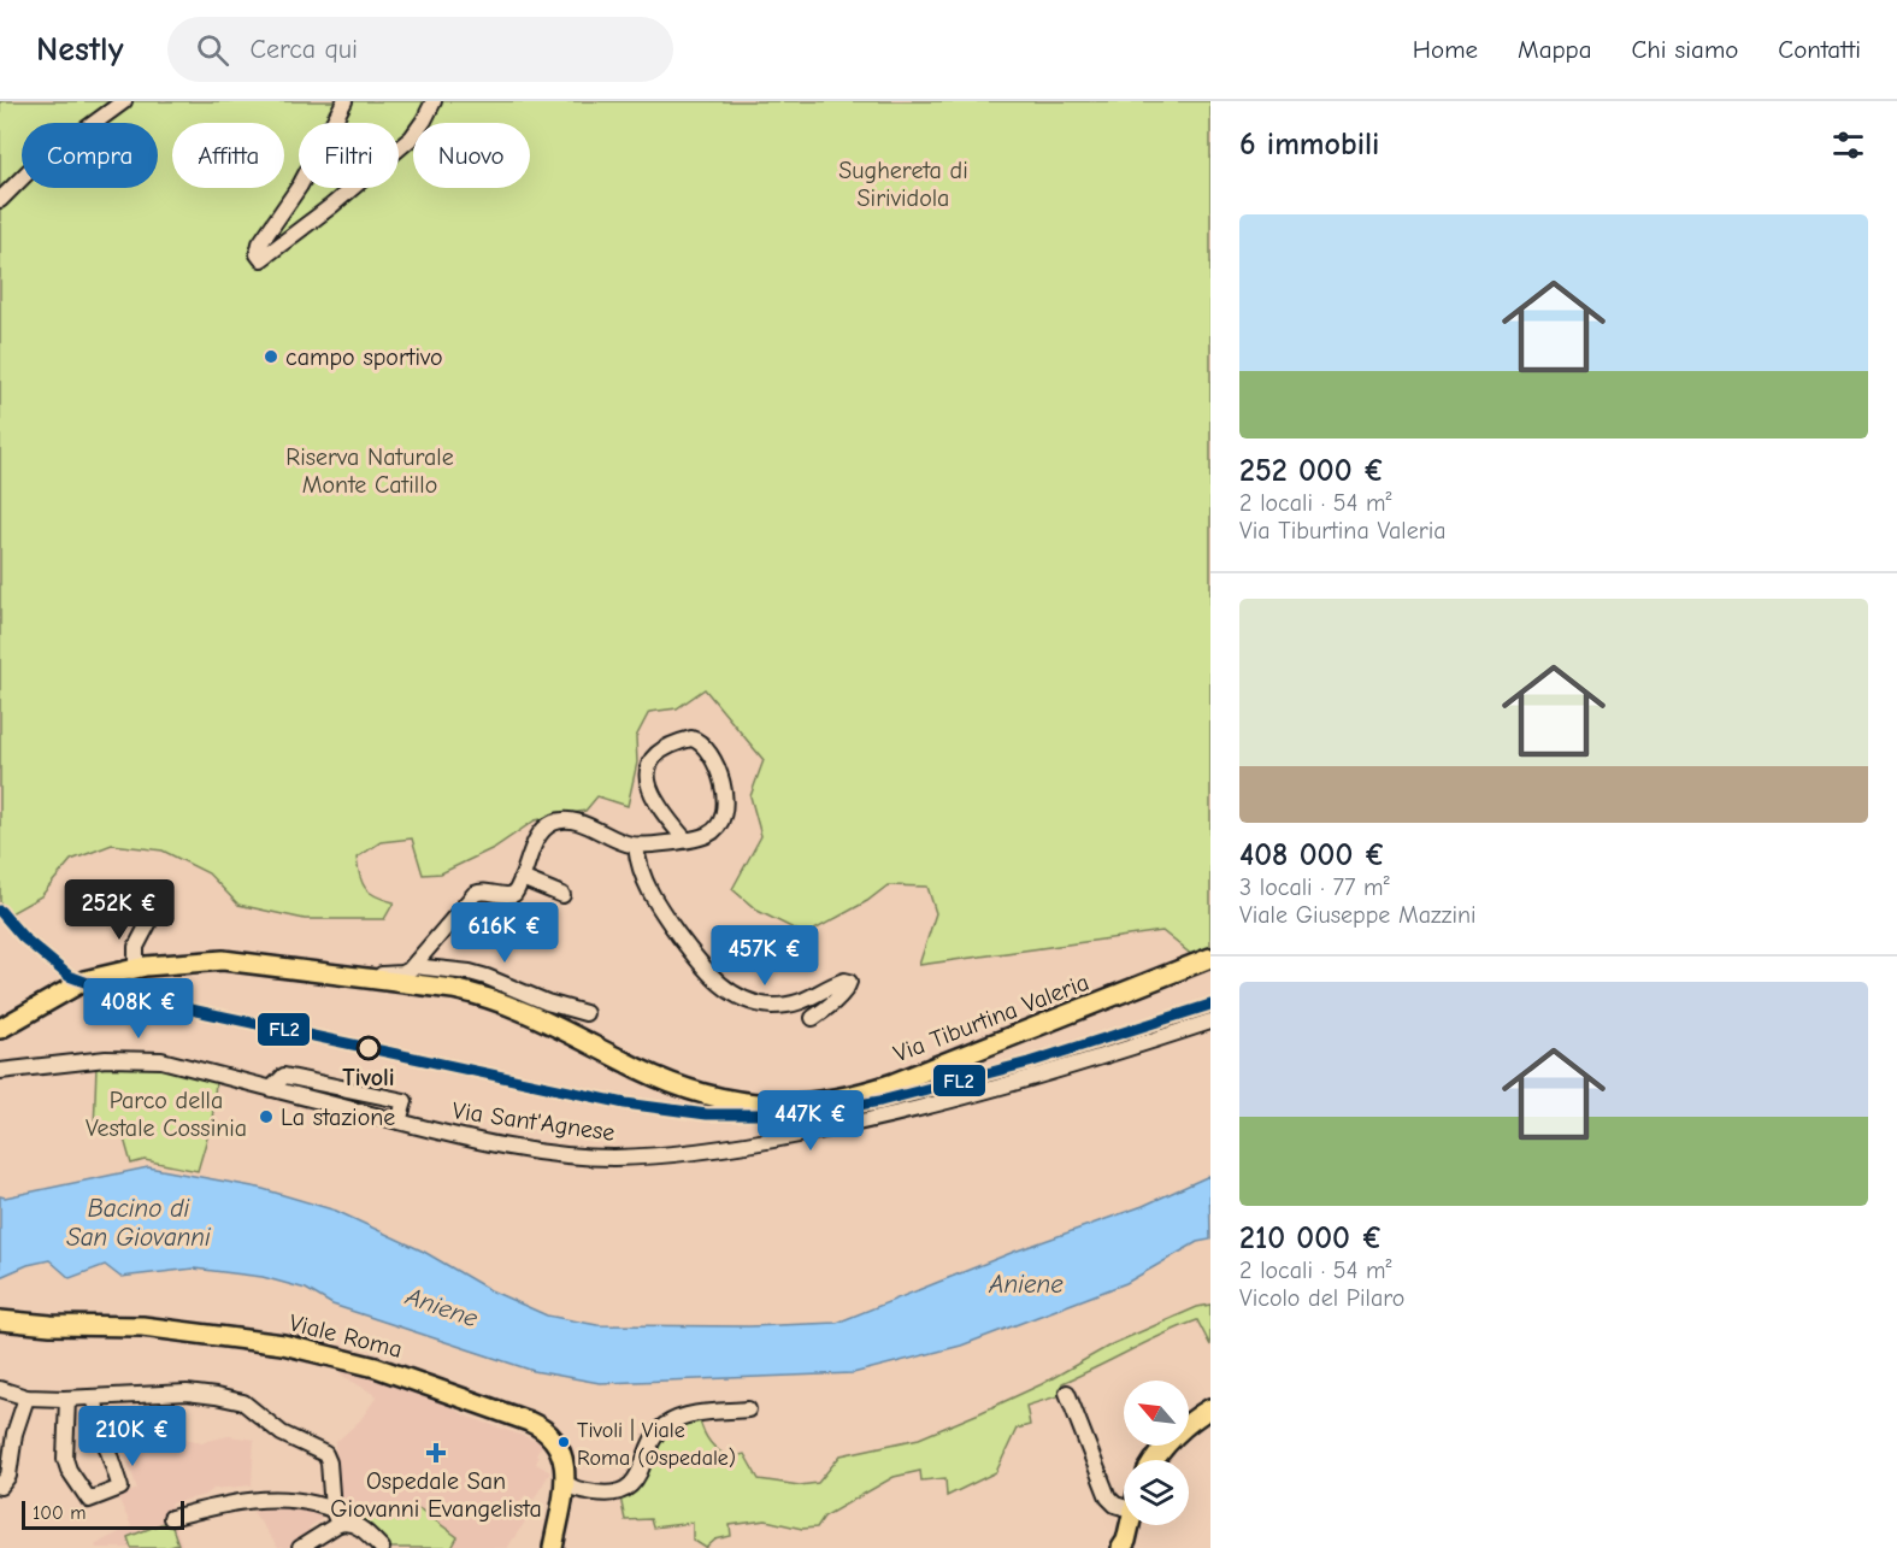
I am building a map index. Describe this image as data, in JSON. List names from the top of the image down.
{
  "streets": {
    "main road": ["Via Tiburtina Valeria", "Viale Roma"],
    "street": ["Via Sant'Agnese"]
  },
  "water": ["Bacino di San Giovanni", "Aniene"],
  "parks": ["Sughereta di Sirividola", "Riserva Naturale Monte Catillo", "Parco della Vestale Cossinia"],
  "places": {
    "other": [
      "campo sportivo",
      "Tivoli",
      "La stazione",
      "Tivoli | Viale Roma (Ospedale)"
    ],
    "health": ["Ospedale San Giovanni Evangelista"]
  },
  "lines": ["transit line FL2"],
  "scale_bar": "100 m",
  "north": "top left",
  "page": {
    "header": "Nestly",
    "search": "Cerca qui",
    "nav": [
      "Home",
      "Mappa",
      "Chi siamo",
      "Contatti"
    ],
    "heading": "6 immobili",
    "chip": [
      "Compra",
      "Affitta",
      "Filtri",
      "Nuovo"
    ],
    "list": [
      {
        "name": "252 000 €",
        "note": "2 locali · 54 m² · Via Tiburtina Valeria"
      },
      {
        "name": "408 000 €",
        "note": "3 locali · 77 m² · Viale Giuseppe Mazzini"
      },
      {
        "name": "210 000 €",
        "note": "2 locali · 54 m² · Vicolo del Pilaro"
      }
    ],
    "price": [
      "252K €",
      "616K €",
      "457K €",
      "408K €",
      "447K €",
      "210K €"
    ],
    "scale": "100 m"
  }
}
